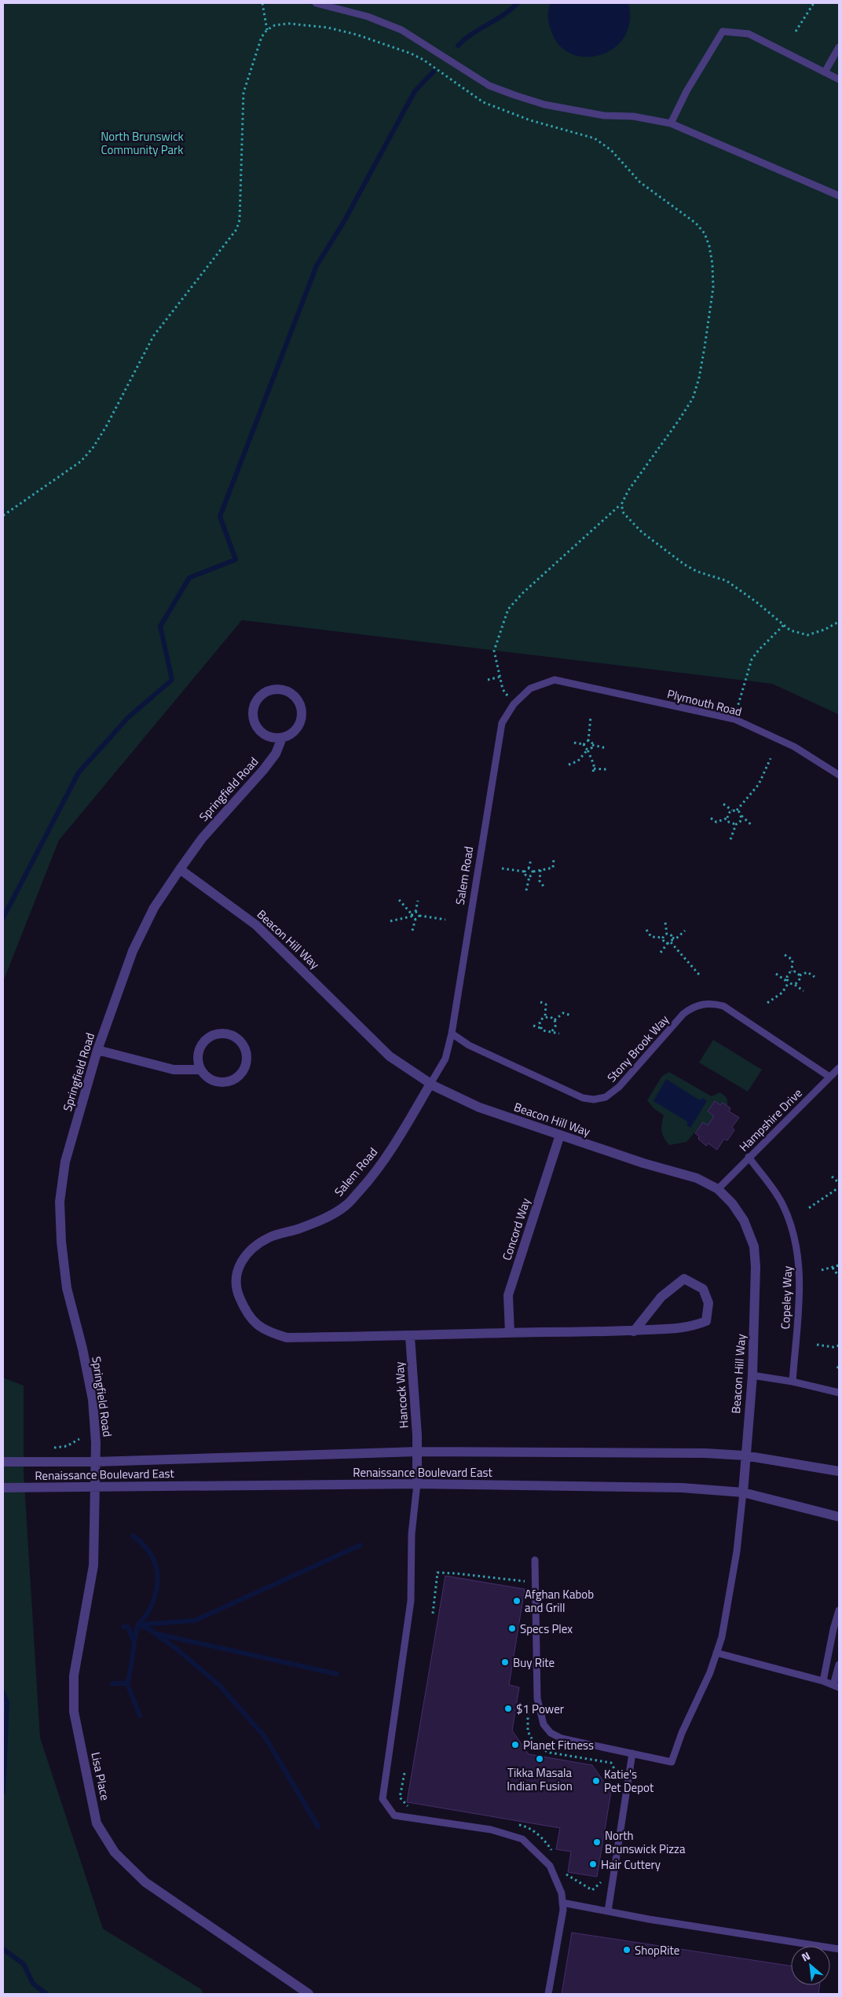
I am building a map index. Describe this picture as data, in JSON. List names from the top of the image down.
{
  "streets": {
    "street": [
      "Springfield Road",
      "Salem Road",
      "Beacon Hill Way",
      "Concord Way",
      "Hancock Way",
      "Renaissance Boulevard East",
      "Lisa Place"
    ],
    "lane": [
      "Plymouth Road",
      "Stony Brook Way",
      "Hampshire Drive",
      "Copeley Way"
    ]
  },
  "crossings": [
    ["Plymouth Road", "Salem Road"],
    ["Springfield Road", "Beacon Hill Way"],
    ["Springfield Road", "Renaissance Boulevard East"],
    ["Springfield Road", "Lisa Place"],
    ["Salem Road", "Beacon Hill Way"],
    ["Salem Road", "Stony Brook Way"],
    ["Salem Road", "Concord Way"],
    ["Salem Road", "Hancock Way"],
    ["Beacon Hill Way", "Hampshire Drive"],
    ["Beacon Hill Way", "Concord Way"],
    ["Beacon Hill Way", "Renaissance Boulevard East"],
    ["Stony Brook Way", "Hampshire Drive"],
    ["Hampshire Drive", "Copeley Way"],
    ["Hancock Way", "Renaissance Boulevard East"],
    ["Renaissance Boulevard East", "Lisa Place"]
  ],
  "parks": ["North Brunswick Community Park"],
  "places": [
    "Afghan Kabob and Grill",
    "Specs Plex",
    "Buy Rite",
    "$1 Power",
    "Planet Fitness",
    "Tikka Masala Indian Fusion",
    "Katie's Pet Depot",
    "North Brunswick Pizza",
    "Hair Cuttery",
    "ShopRite"
  ],
  "north": "top left"
}
